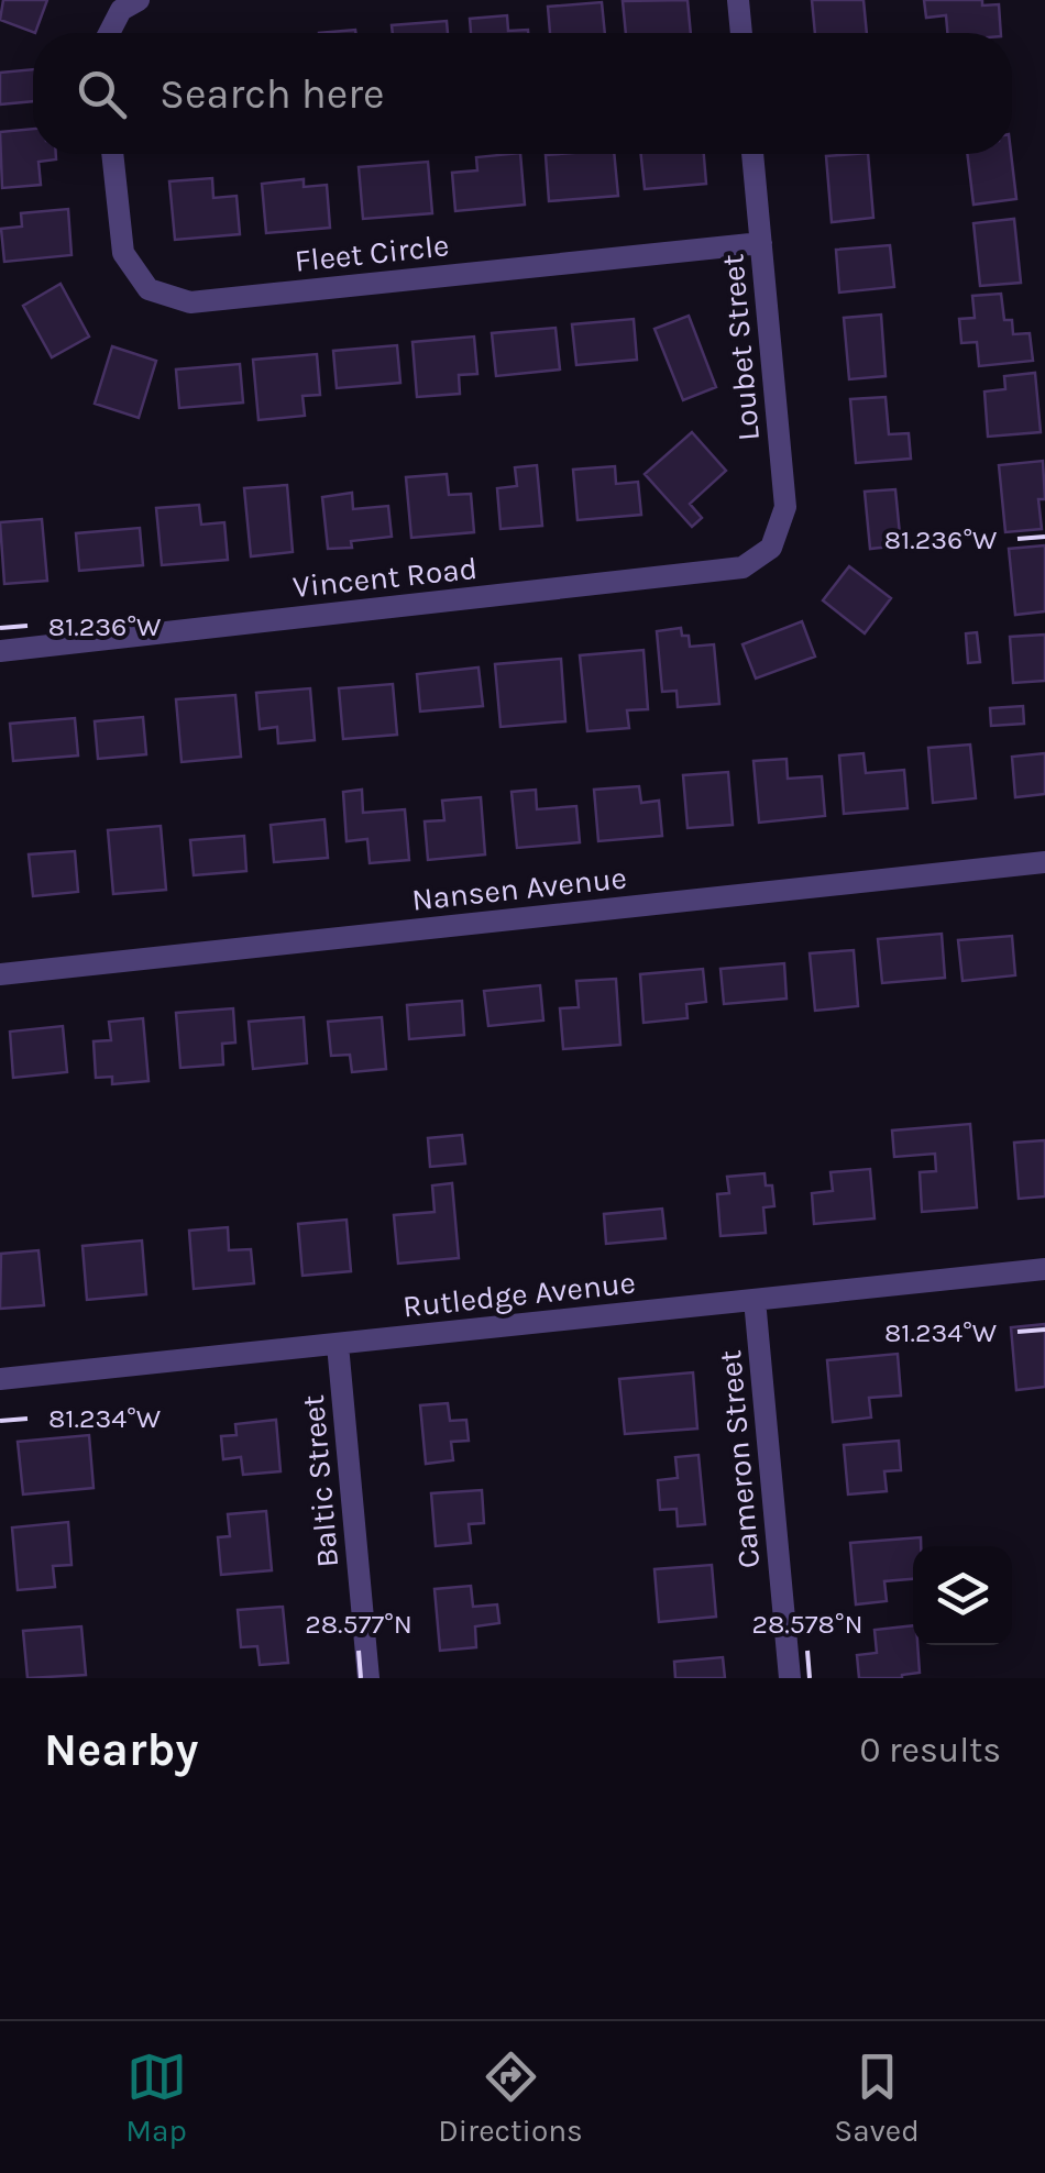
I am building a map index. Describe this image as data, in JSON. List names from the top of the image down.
{
  "streets": {
    "street": [
      "Fleet Circle",
      "Loubet Street",
      "Vincent Road",
      "Nansen Avenue",
      "Rutledge Avenue",
      "Cameron Street",
      "Baltic Street"
    ]
  },
  "crossings": [
    ["Fleet Circle", "Loubet Street"],
    ["Loubet Street", "Vincent Road"],
    ["Rutledge Avenue", "Cameron Street"],
    ["Rutledge Avenue", "Baltic Street"]
  ],
  "page": {
    "search": "Search here",
    "heading": ["Nearby", "0 results"],
    "nav": ["Map", "Directions", "Saved"]
  },
  "coordinates": [
    "81.236°W",
    "81.234°W",
    "28.577°N",
    "28.578°N"
  ]
}
